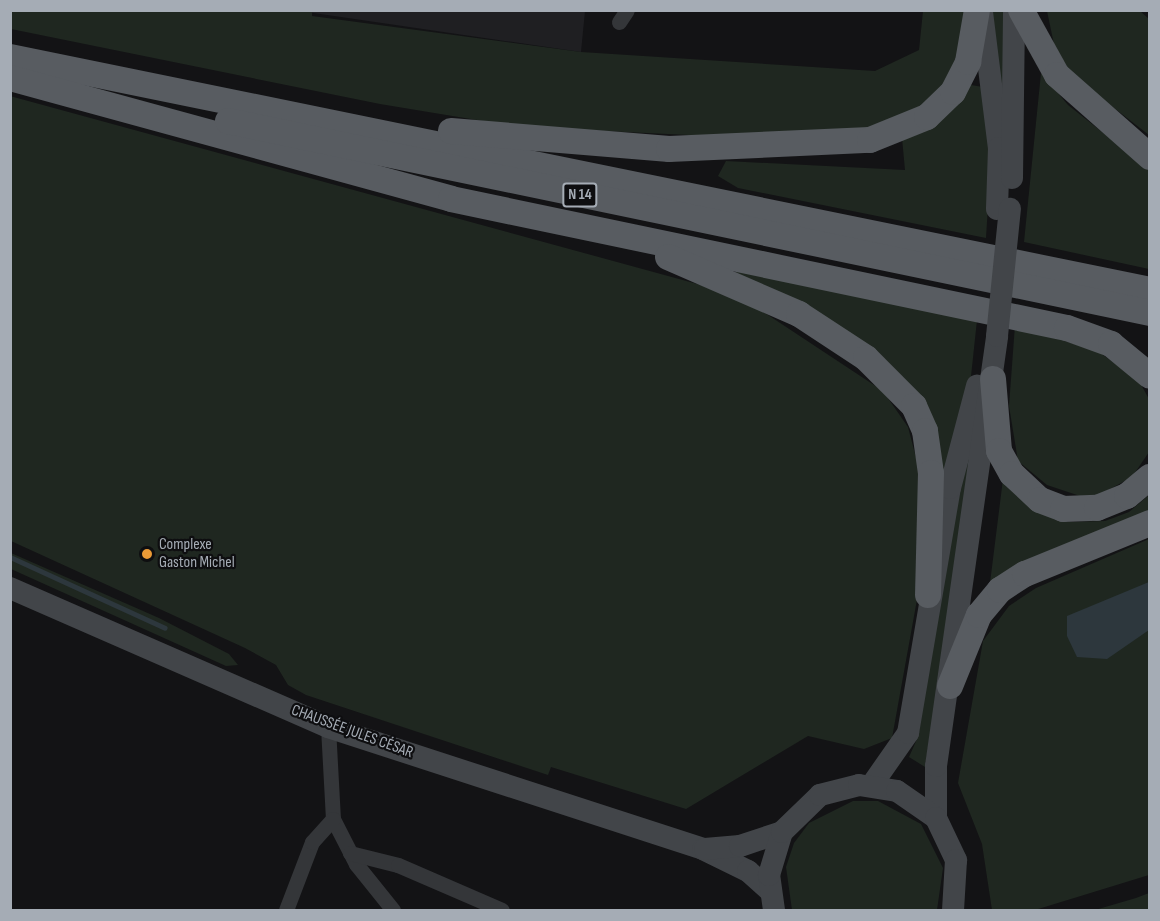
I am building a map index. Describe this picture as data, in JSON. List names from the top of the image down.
{
  "streets": {
    "highway": ["N 14"],
    "main road": ["CHAUSSÉE JULES CÉSAR"]
  },
  "places": ["Complexe Gaston Michel"]
}
